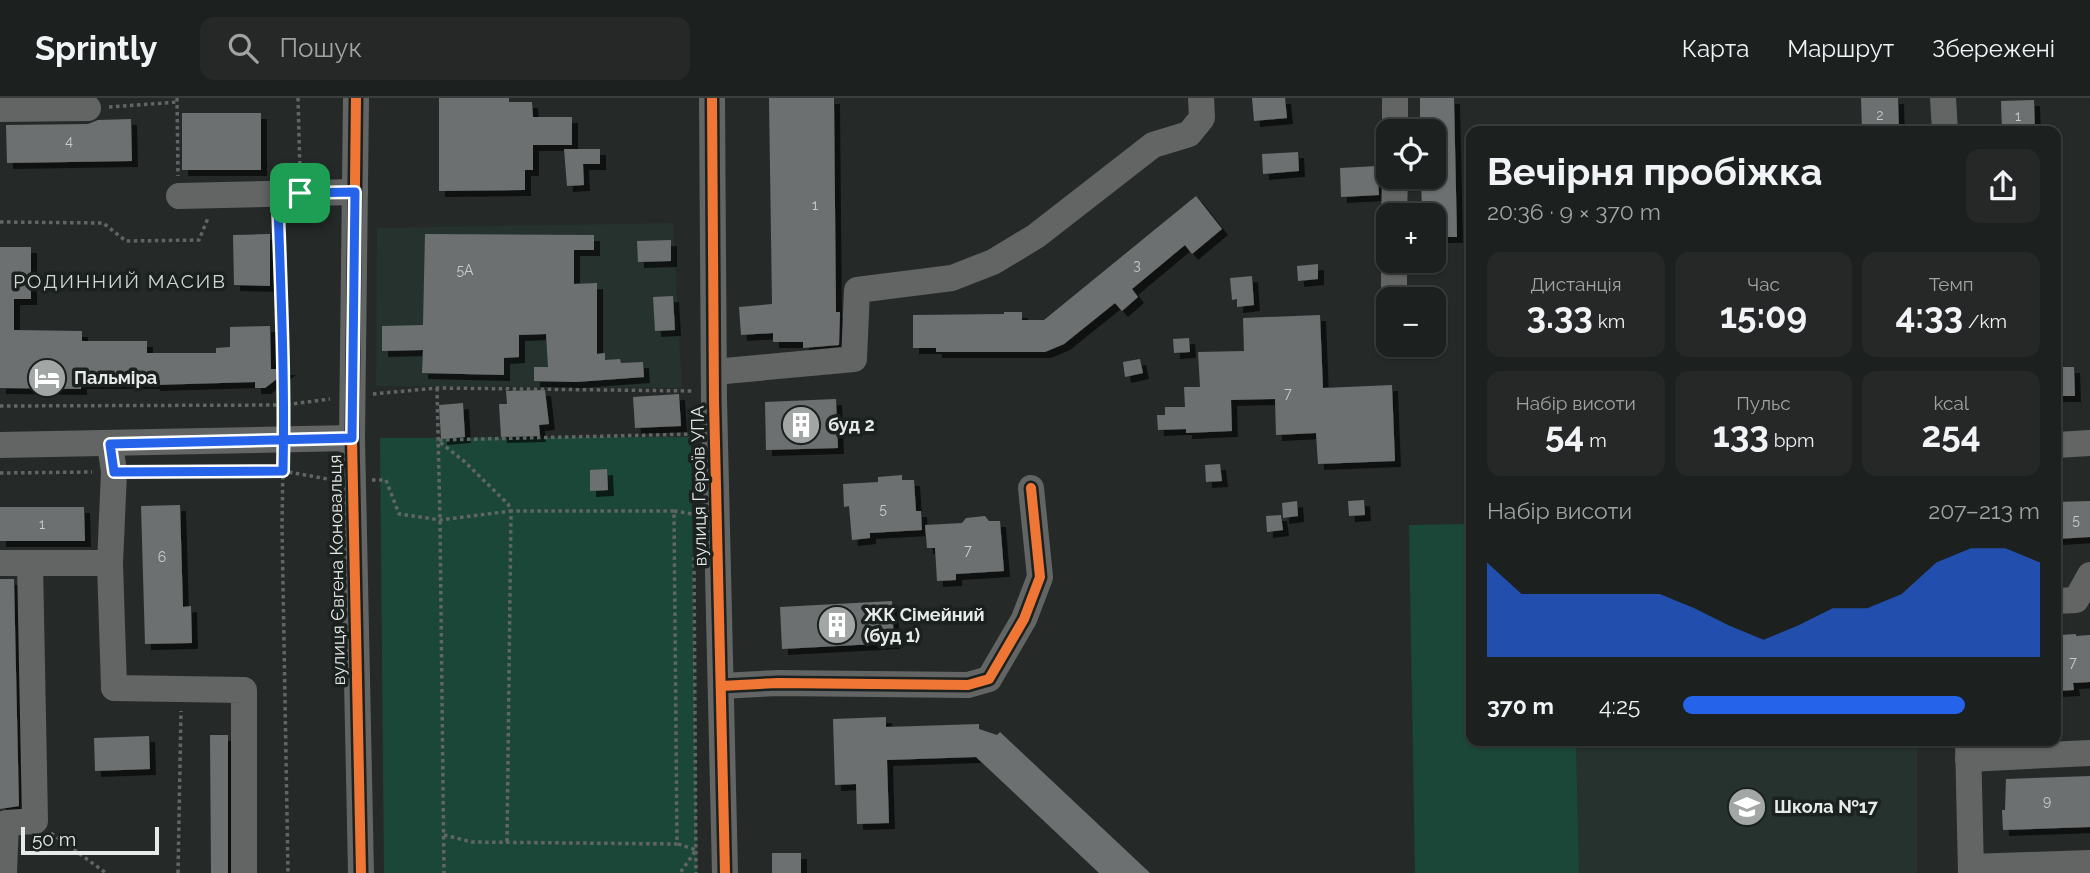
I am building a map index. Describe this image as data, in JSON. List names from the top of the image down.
{
  "streets": {
    "street": ["вулиця Героїв УПА", "вулиця Євгена Коновальця"]
  },
  "districts": ["РОДИННИЙ МАСИВ"],
  "places": {
    "hotel": ["Пальміра"],
    "building": ["буд 2", "ЖК Сімейний (буд 1)"],
    "school or university": ["Школа №17"]
  },
  "house_numbers": [
    "2",
    "1",
    "4",
    "1",
    "3",
    "5A",
    "7",
    "5",
    "5",
    "1",
    "7",
    "6",
    "7",
    "9"
  ],
  "scale_bar": "50 m",
  "page": {
    "header": "Sprintly",
    "search": "Пошук",
    "nav": ["Карта", "Маршрут", "Збережені"],
    "map_buttons": ["+", "−"],
    "heading": ["Вечірня пробіжка", "20:36 · 9 × 370 m"],
    "stats": [
      ["Дистанція", "3.33 km"],
      ["Час", "15:09"],
      ["Темп", "4:33 /km"],
      ["Набір висоти", "54 m"],
      ["Пульс", "133 bpm"],
      ["kcal", "254"]
    ],
    "chart": ["Набір висоти", "207–213 m"],
    "list": [
      {
        "name": "370 m",
        "note": "4:25"
      }
    ],
    "scale": "50 m"
  }
}
